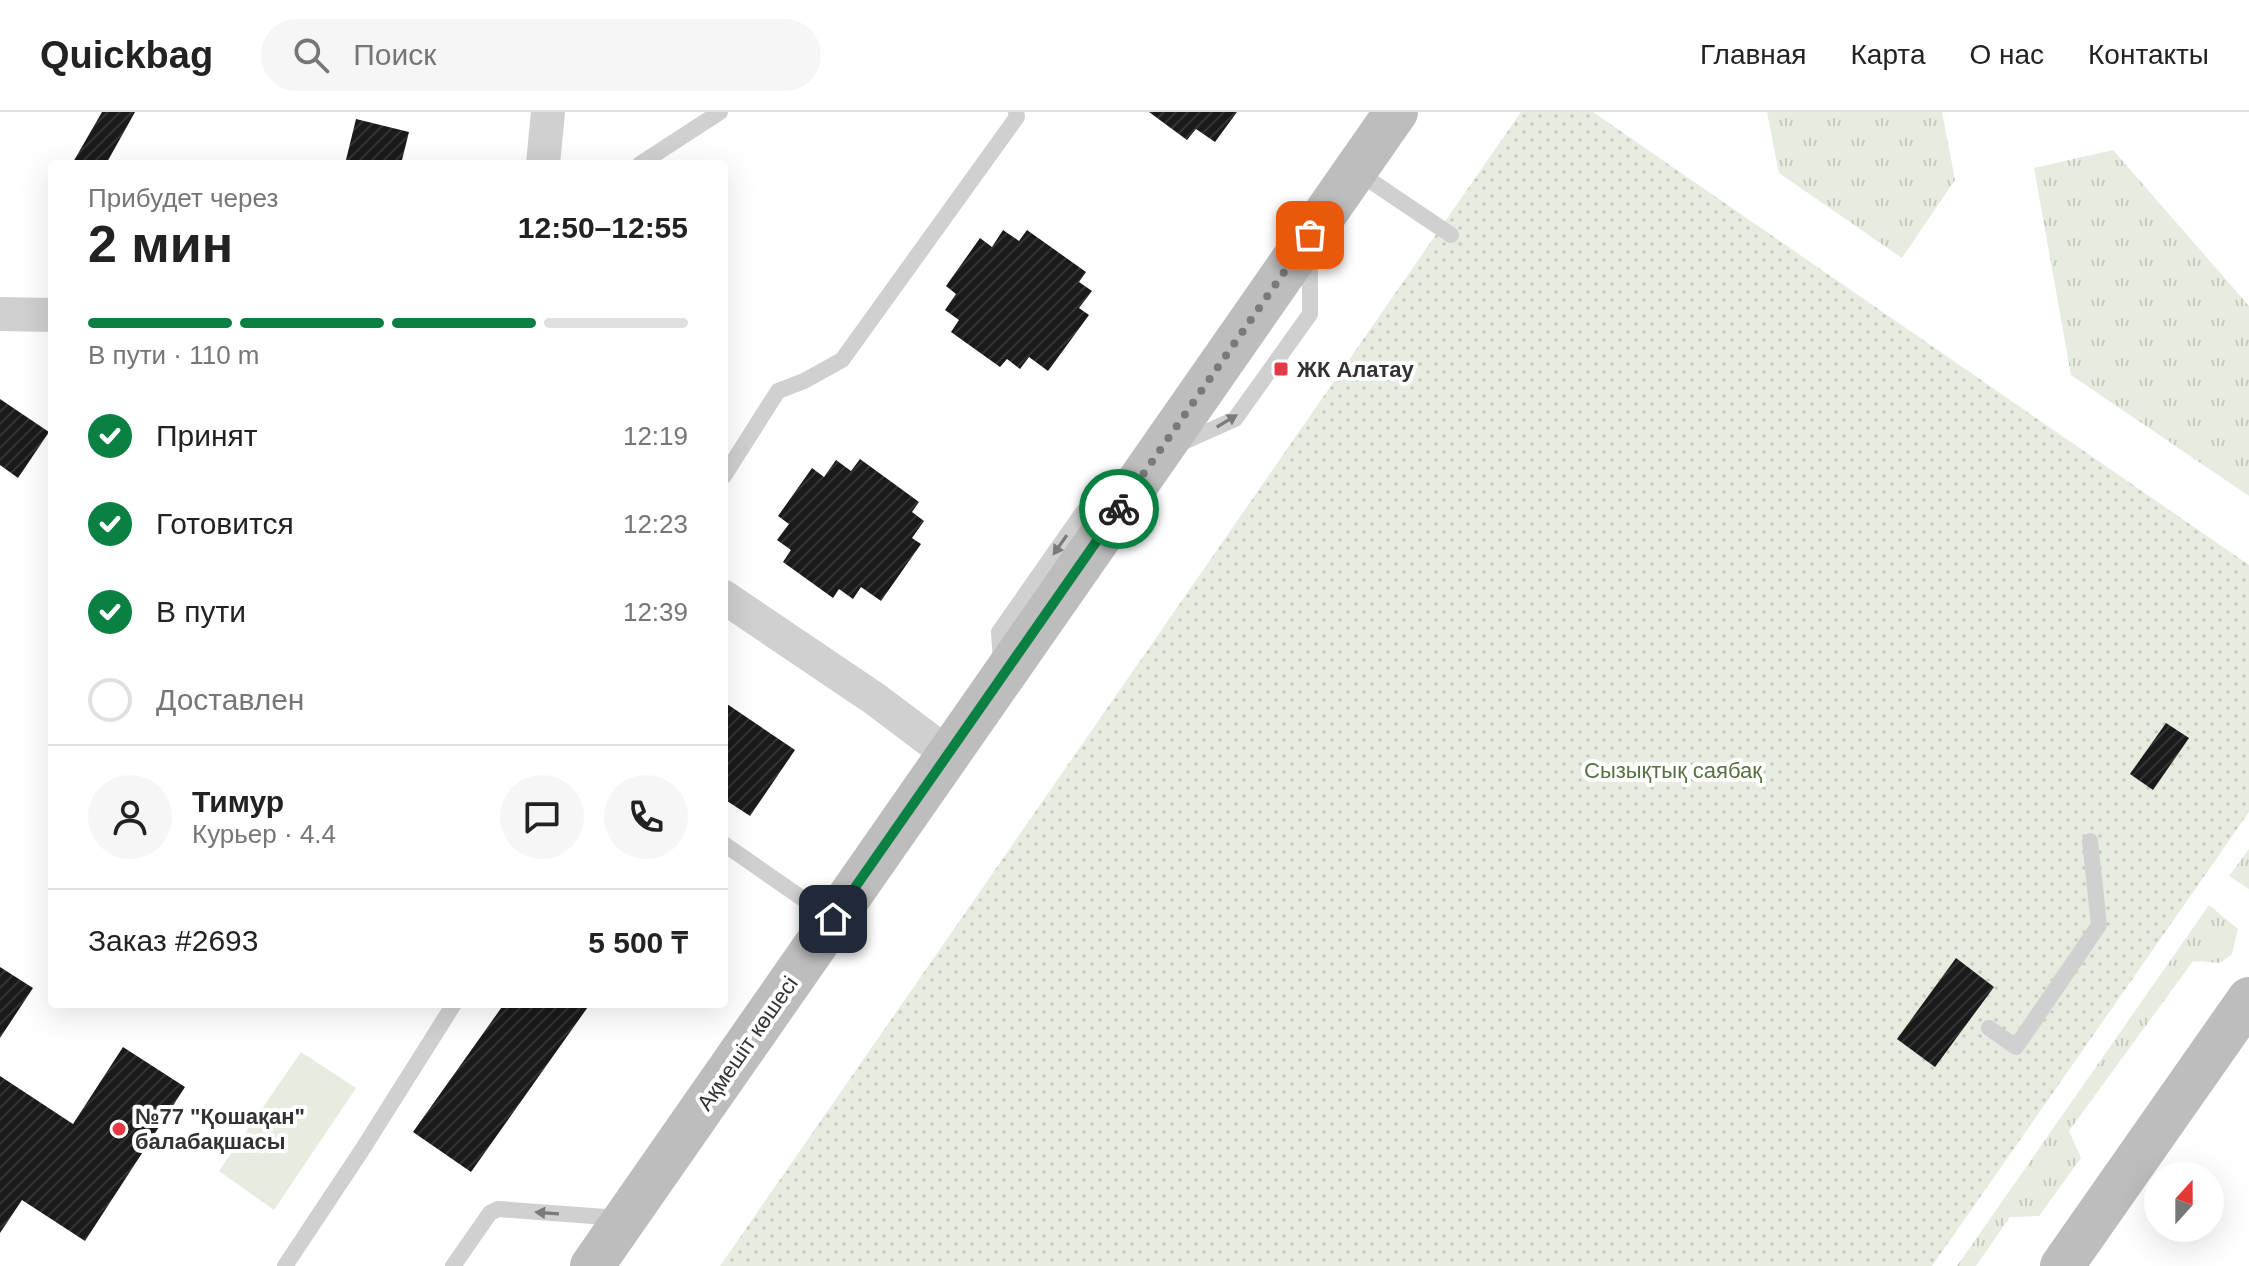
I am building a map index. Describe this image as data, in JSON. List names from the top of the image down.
{
  "streets": {
    "main road": ["Ақмешіт көшесі"]
  },
  "parks": ["Сызықтық саябақ"],
  "places": {
    "transit": ["ЖК Алатау"],
    "other": ["№77 \"Қошақан\" балабақшасы"]
  },
  "north": "top",
  "page": {
    "header": "Quickbag",
    "search": "Поиск",
    "nav": [
      "Главная",
      "Карта",
      "О нас",
      "Контакты"
    ],
    "heading": ["2 мин", "Прибудет через", "12:50–12:55"],
    "panel": [
      "Тимур",
      "Курьер · 4.4",
      "Заказ #2693",
      "5 500 ₸"
    ],
    "bar": "В пути · 110 m",
    "list": [
      ["Принят", "12:19"],
      ["Готовится", "12:23"],
      ["В пути", "12:39"],
      "Доставлен"
    ]
  }
}
